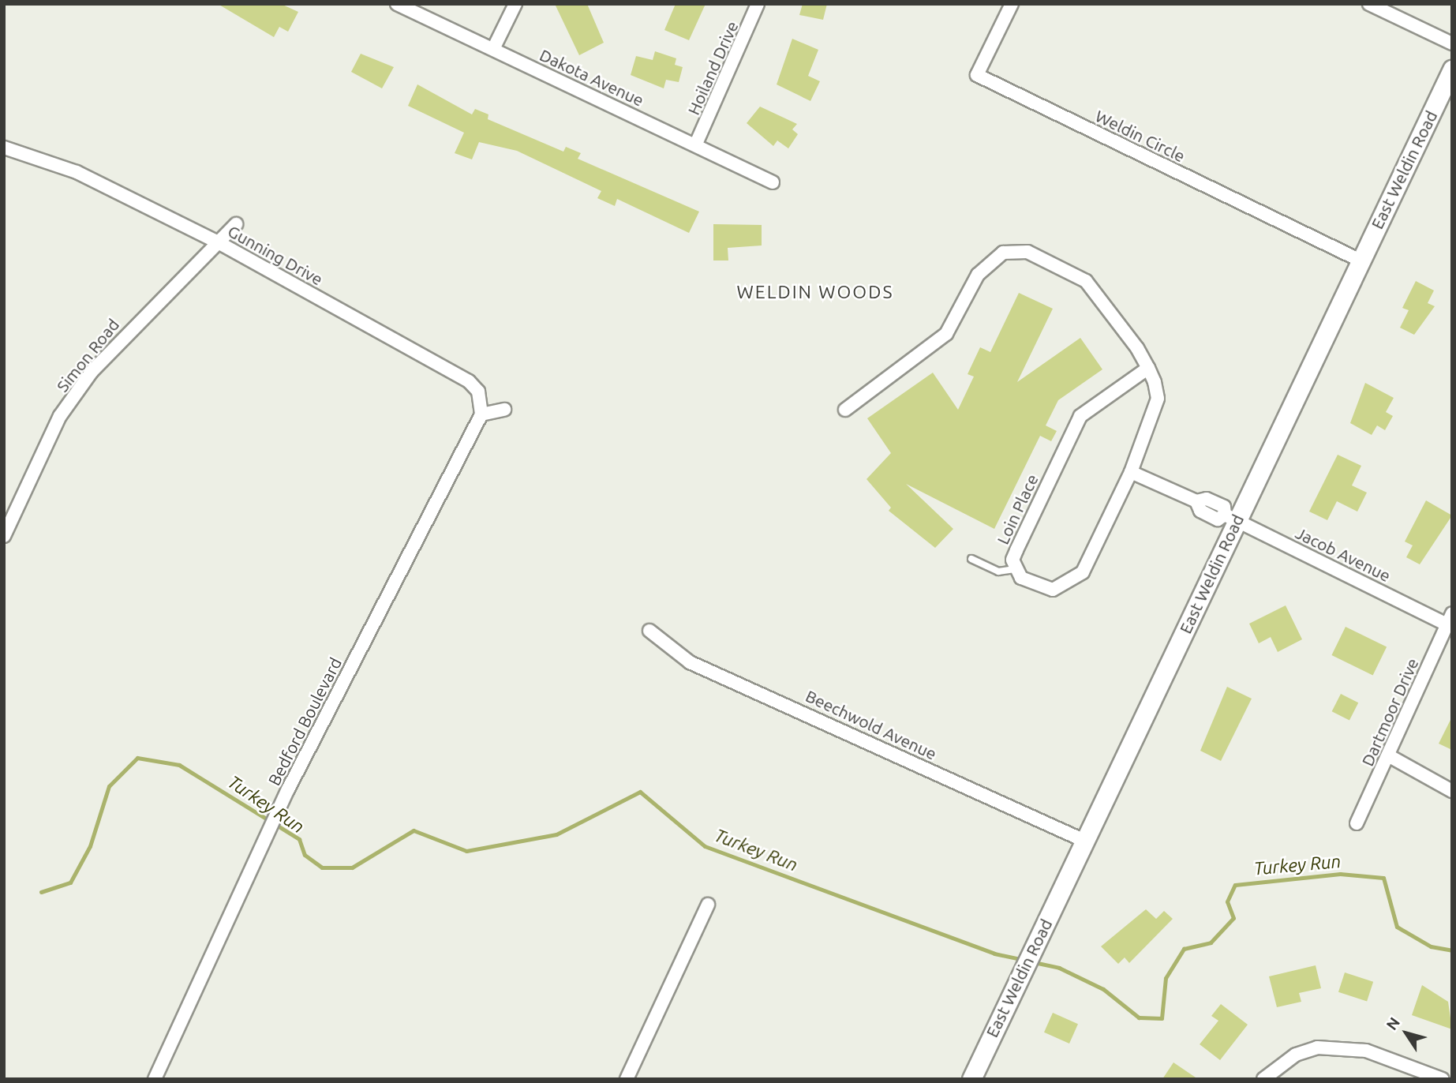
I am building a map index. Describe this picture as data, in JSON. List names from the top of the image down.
{
  "streets": {
    "street": [
      "Hoiland Drive",
      "Dakota Avenue",
      "Weldin Circle",
      "East Weldin Road",
      "Gunning Drive",
      "Simon Road",
      "Loin Place",
      "Jacob Avenue",
      "Dartmoor Drive",
      "Bedford Boulevard",
      "Beechwold Avenue"
    ]
  },
  "crossings": [
    ["Hoiland Drive", "Dakota Avenue"],
    ["Weldin Circle", "East Weldin Road"],
    ["East Weldin Road", "Jacob Avenue"],
    ["East Weldin Road", "Beechwold Avenue"],
    ["Gunning Drive", "Simon Road"],
    ["Gunning Drive", "Bedford Boulevard"],
    ["Loin Place", "Jacob Avenue"],
    ["Jacob Avenue", "Dartmoor Drive"]
  ],
  "districts": ["WELDIN WOODS"],
  "water": ["Turkey Run"],
  "north": "top left"
}
